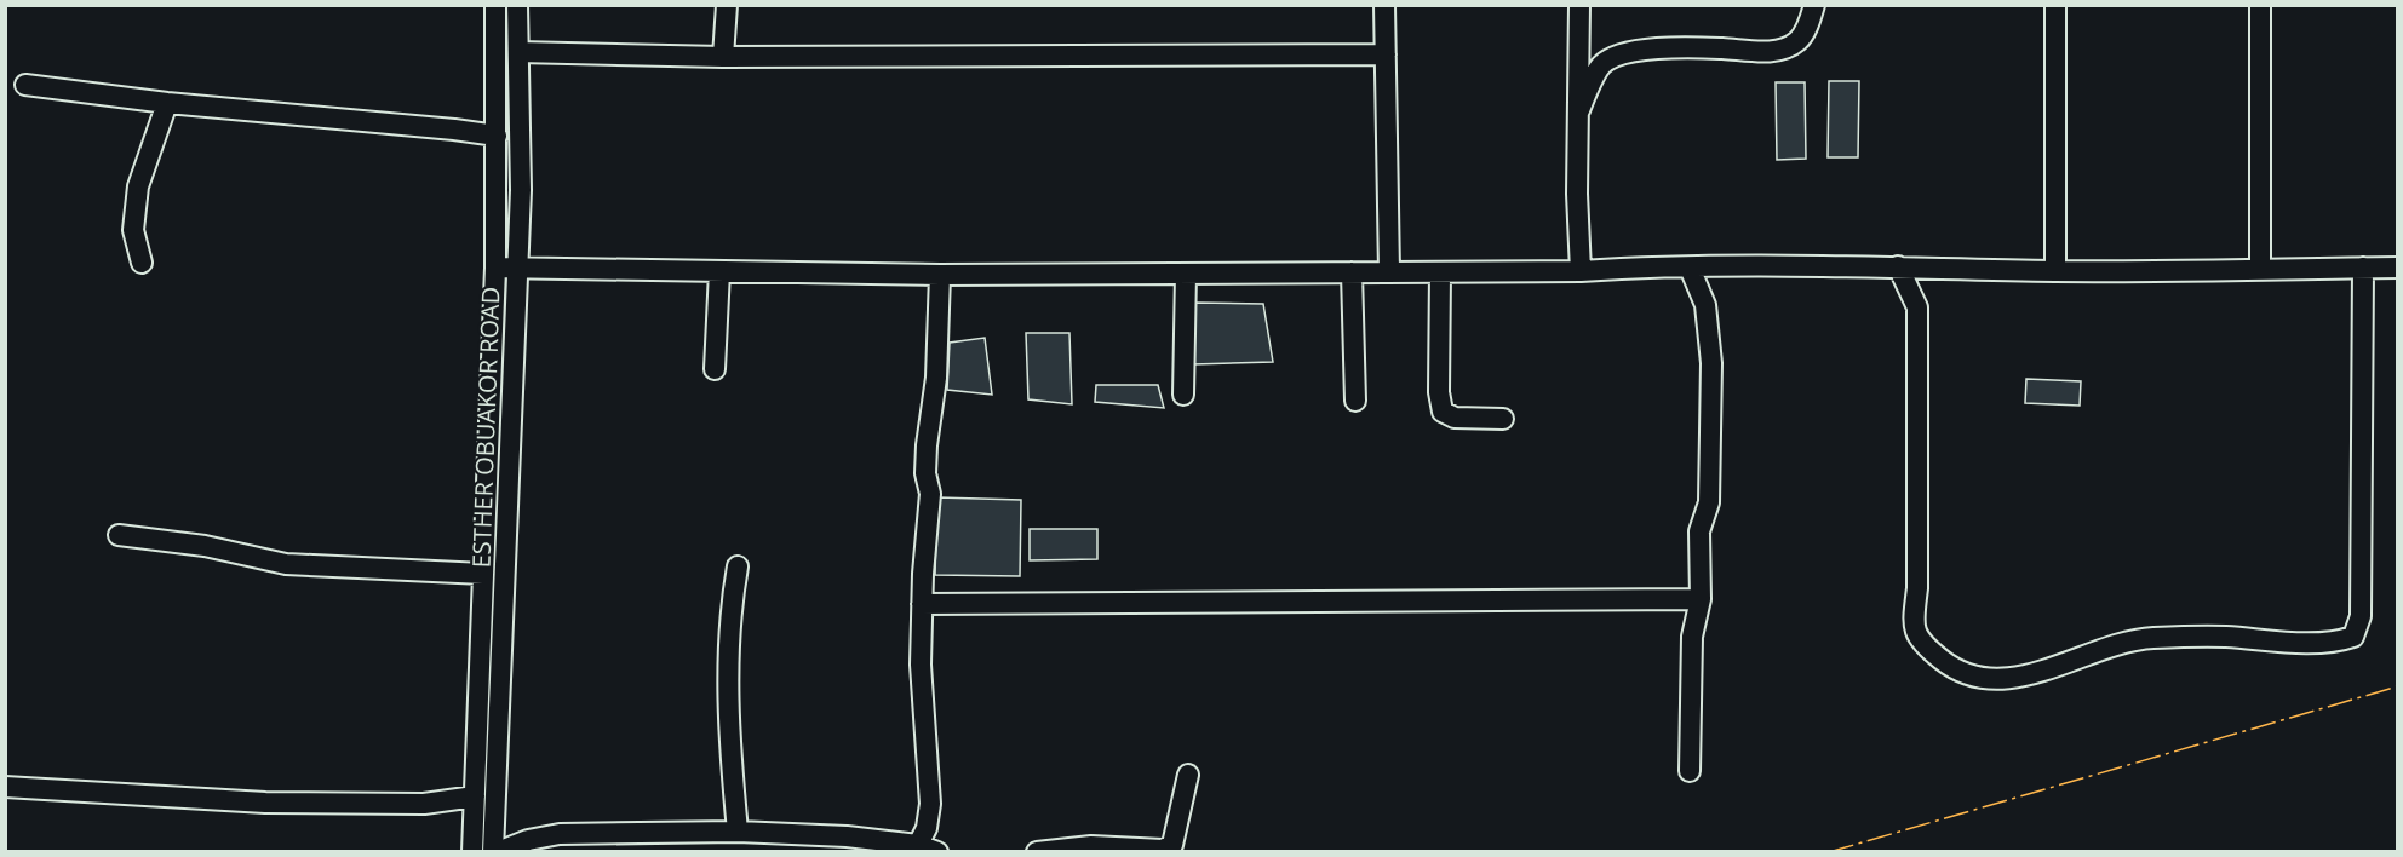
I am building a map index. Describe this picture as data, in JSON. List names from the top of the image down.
{
  "streets": {
    "street": ["ESTHER OBUAKOR ROAD"]
  }
}
